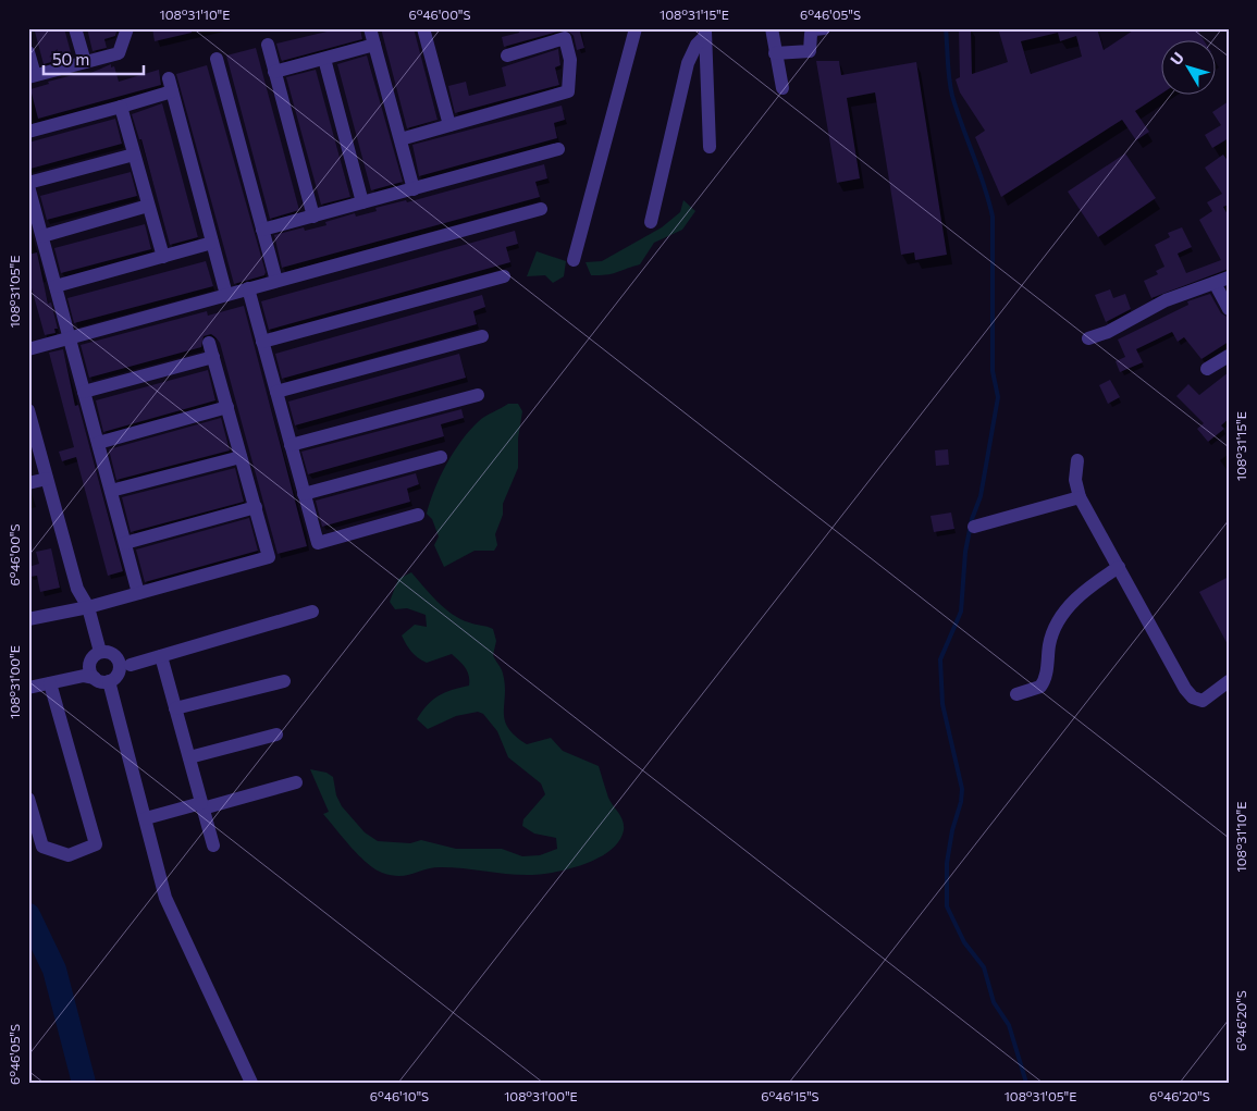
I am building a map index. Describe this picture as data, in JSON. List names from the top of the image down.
{
  "scale_bar": "50 m",
  "north": "top left",
  "coordinates": [
    "108°31'10\"E",
    "6°46'00\"S",
    "108°31'15\"E",
    "6°46'05\"S",
    "108°31'05\"E",
    "108°31'00\"E",
    "6°46'20\"S",
    "6°46'10\"S",
    "6°46'15\"S"
  ]
}
